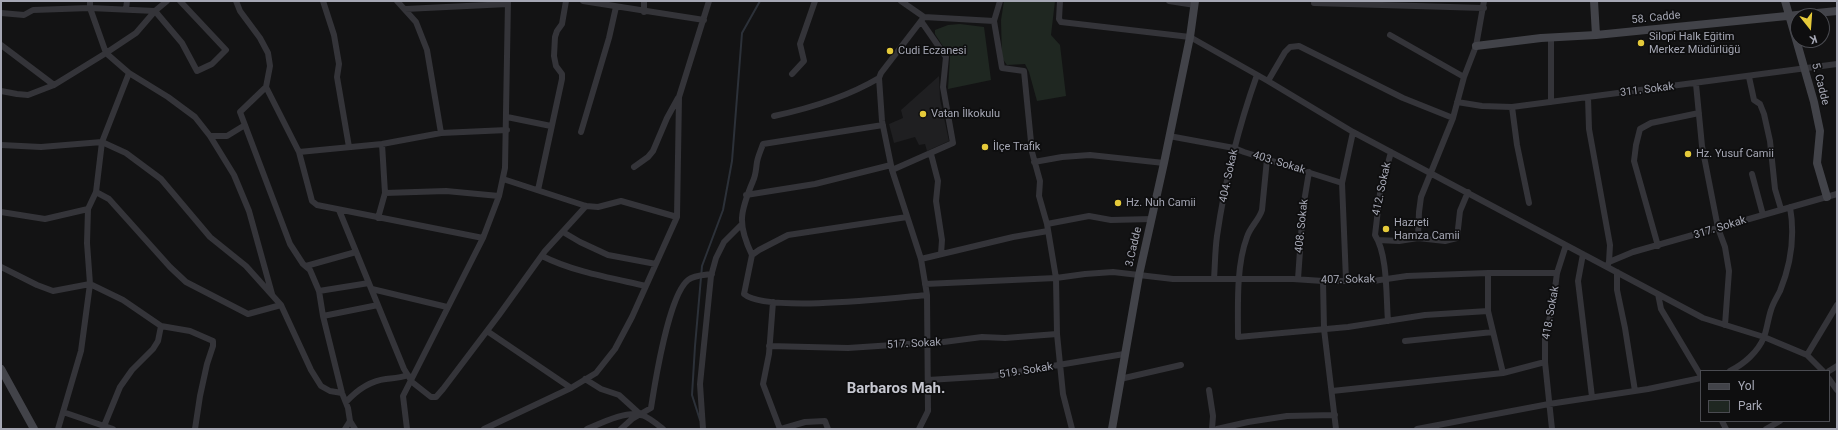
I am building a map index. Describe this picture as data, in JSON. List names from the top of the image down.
{
  "streets": {
    "street": [
      "58. Cadde",
      "5. Cadde",
      "311. Sokak",
      "403. Sokak",
      "404. Sokak",
      "412. Sokak",
      "408. Sokak",
      "317. Sokak",
      "3.Cadde",
      "407. Sokak",
      "418. Sokak",
      "517. Sokak",
      "519. Sokak"
    ]
  },
  "crossings": [
    ["58. Cadde", "5. Cadde"],
    ["5. Cadde", "311. Sokak"],
    ["5. Cadde", "317. Sokak"],
    ["403. Sokak", "404. Sokak"],
    ["403. Sokak", "408. Sokak"],
    ["403. Sokak", "3.Cadde"],
    ["404. Sokak", "407. Sokak"],
    ["412. Sokak", "407. Sokak"],
    ["408. Sokak", "407. Sokak"],
    ["3.Cadde", "407. Sokak"],
    ["3.Cadde", "519. Sokak"],
    ["407. Sokak", "418. Sokak"]
  ],
  "districts": ["Barbaros Mah."],
  "places": [
    "Silopi Halk Eğitim Merkez Müdürlüğü",
    "Cudi Eczanesi",
    "Vatan İlkokulu",
    "İlçe Trafik",
    "Hz. Yusuf Camii",
    "Hz. Nuh Camii",
    "Hazreti Hamza Camii"
  ],
  "legend": ["Yol", "Park"],
  "north": "bottom"
}
